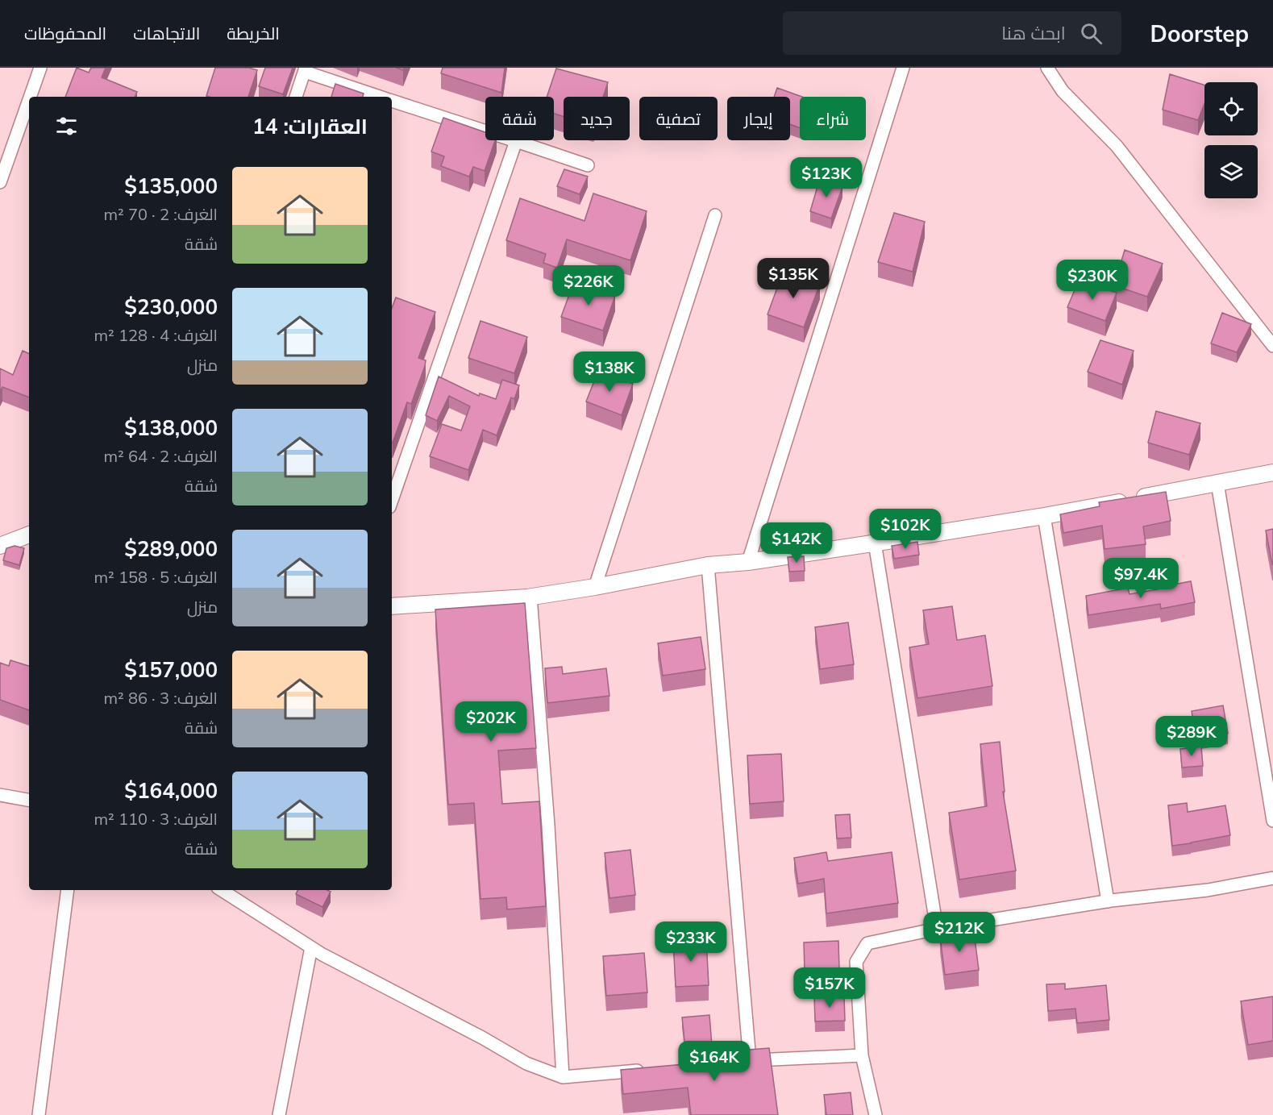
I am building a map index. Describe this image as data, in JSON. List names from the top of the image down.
{
  "page": {
    "header": "Doorstep",
    "search": "ابحث هنا",
    "nav": ["الخريطة", "الاتجاهات", "المحفوظات"],
    "chip": [
      "شراء",
      "إيجار",
      "تصفية",
      "جديد",
      "شقة"
    ],
    "heading": "العقارات: 14",
    "list": [
      {
        "name": "$135,000",
        "note": "الغرف: 2 · 70 m² · شقة"
      },
      {
        "name": "$230,000",
        "note": "الغرف: 4 · 128 m² · منزل"
      },
      {
        "name": "$138,000",
        "note": "الغرف: 2 · 64 m² · شقة"
      },
      {
        "name": "$289,000",
        "note": "الغرف: 5 · 158 m² · منزل"
      },
      {
        "name": "$157,000",
        "note": "الغرف: 3 · 86 m² · شقة"
      },
      {
        "name": "$164,000",
        "note": "الغرف: 3 · 110 m² · شقة"
      }
    ],
    "price": [
      "$123K",
      "$135K",
      "$230K",
      "$226K",
      "$138K",
      "$102K",
      "$142K",
      "$97.4K",
      "$202K",
      "$289K",
      "$212K",
      "$233K",
      "$157K",
      "$164K"
    ]
  }
}
